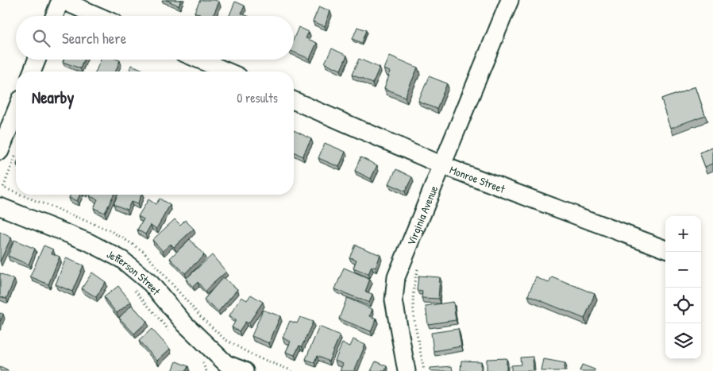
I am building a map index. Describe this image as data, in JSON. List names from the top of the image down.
{
  "streets": {
    "street": ["Monroe Street", "Virginia Avenue", "Jefferson Street"]
  },
  "crossings": [
    ["Monroe Street", "Virginia Avenue"]
  ],
  "page": {
    "search": "Search here",
    "heading": ["Nearby", "0 results"],
    "map_buttons": ["+", "−"]
  }
}
